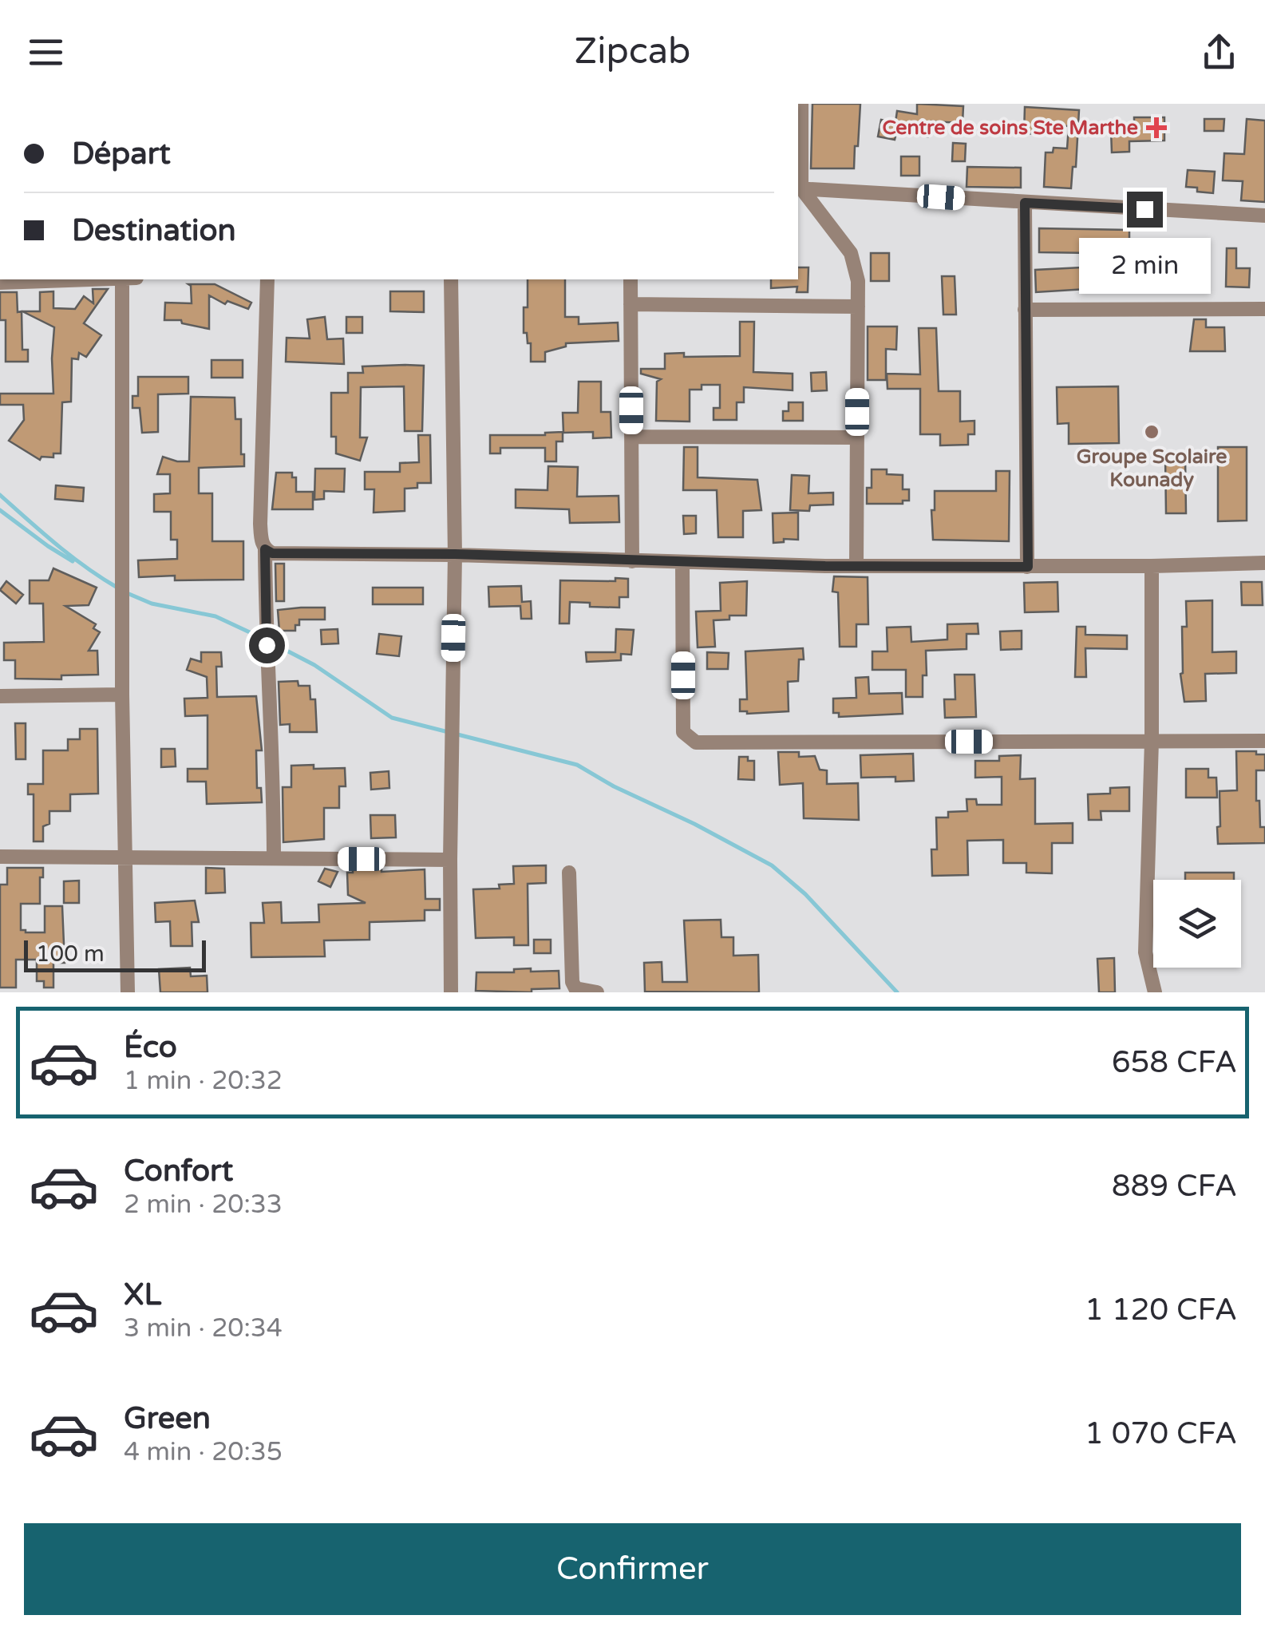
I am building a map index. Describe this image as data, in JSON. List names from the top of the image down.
{
  "places": {
    "health": ["Centre de soins Ste Marthe"],
    "other": ["Groupe Scolaire Kounady"]
  },
  "scale_bar": "100 m",
  "page": {
    "header": "Zipcab",
    "banner": ["Départ", "Destination"],
    "bubble": "2 min",
    "scale": "100 m",
    "list": [
      {
        "name": "Éco",
        "note": "1 min · 20:32",
        "value": "658 CFA"
      },
      {
        "name": "Confort",
        "note": "2 min · 20:33",
        "value": "889 CFA"
      },
      {
        "name": "XL",
        "note": "3 min · 20:34",
        "value": "1 120 CFA"
      },
      {
        "name": "Green",
        "note": "4 min · 20:35",
        "value": "1 070 CFA"
      }
    ],
    "buttons": "Confirmer"
  }
}
